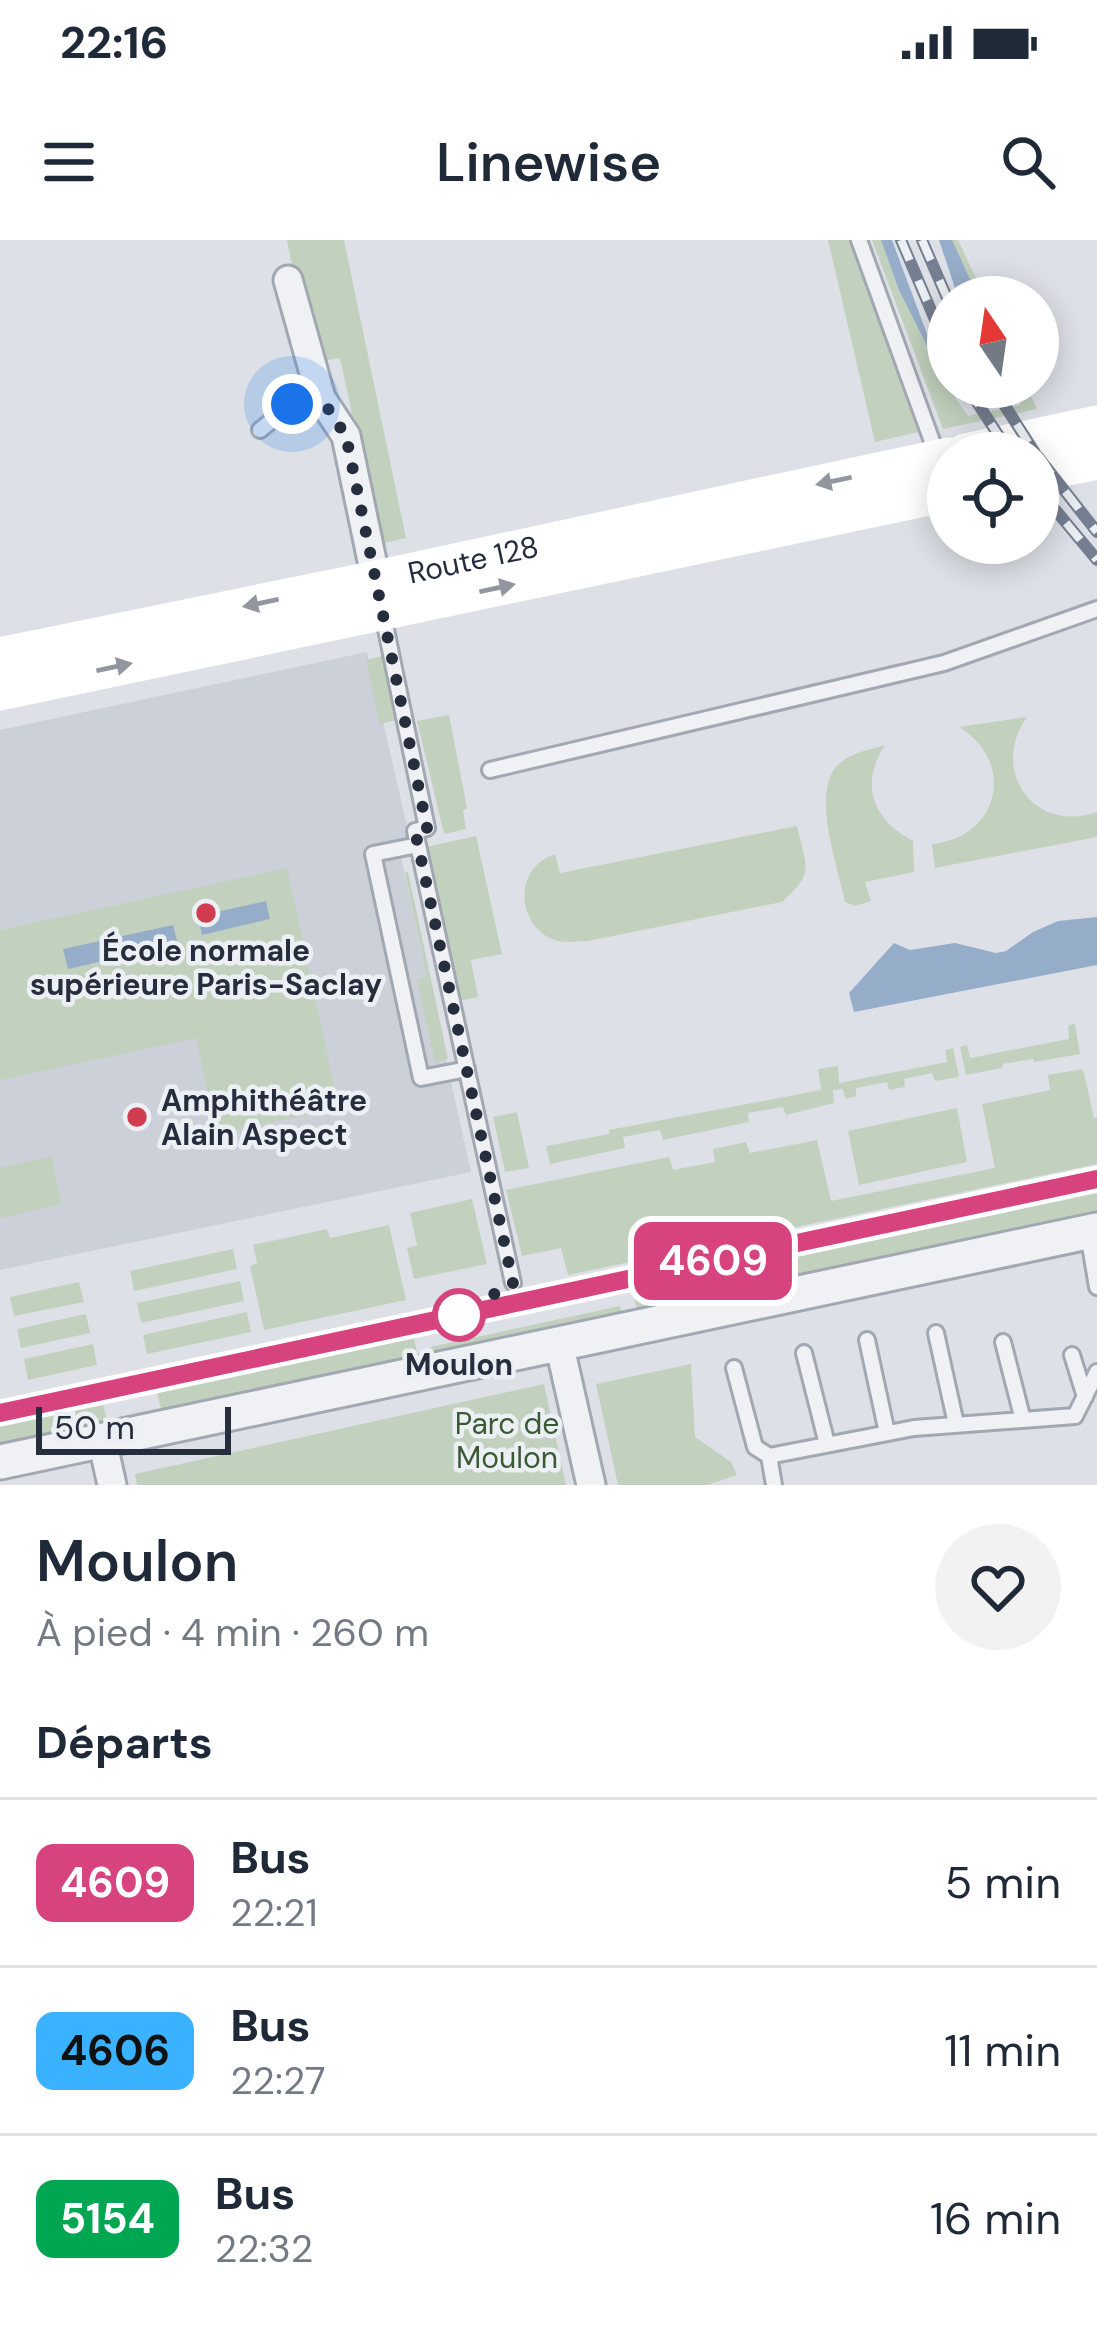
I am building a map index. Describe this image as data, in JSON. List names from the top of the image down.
{
  "streets": {
    "main road": ["Route 128"]
  },
  "parks": ["Parc de Moulon"],
  "places": ["École normale supérieure Paris-Saclay", "Amphithéâtre Alain Aspect", "Moulon"],
  "lines": ["bus line 4609"],
  "scale_bar": "50 m",
  "north": "top",
  "page": {
    "status": "22:16",
    "header": "Linewise",
    "on_map": "4609",
    "scale": "50 m",
    "heading": [
      ["Moulon", "À pied · 4 min · 260 m"],
      "Départs"
    ],
    "list": [
      {
        "mark": "4609",
        "name": "Bus",
        "note": "22:21",
        "value": "5 min"
      },
      {
        "mark": "4606",
        "name": "Bus",
        "note": "22:27",
        "value": "11 min"
      },
      {
        "mark": "5154",
        "name": "Bus",
        "note": "22:32",
        "value": "16 min"
      }
    ]
  }
}
